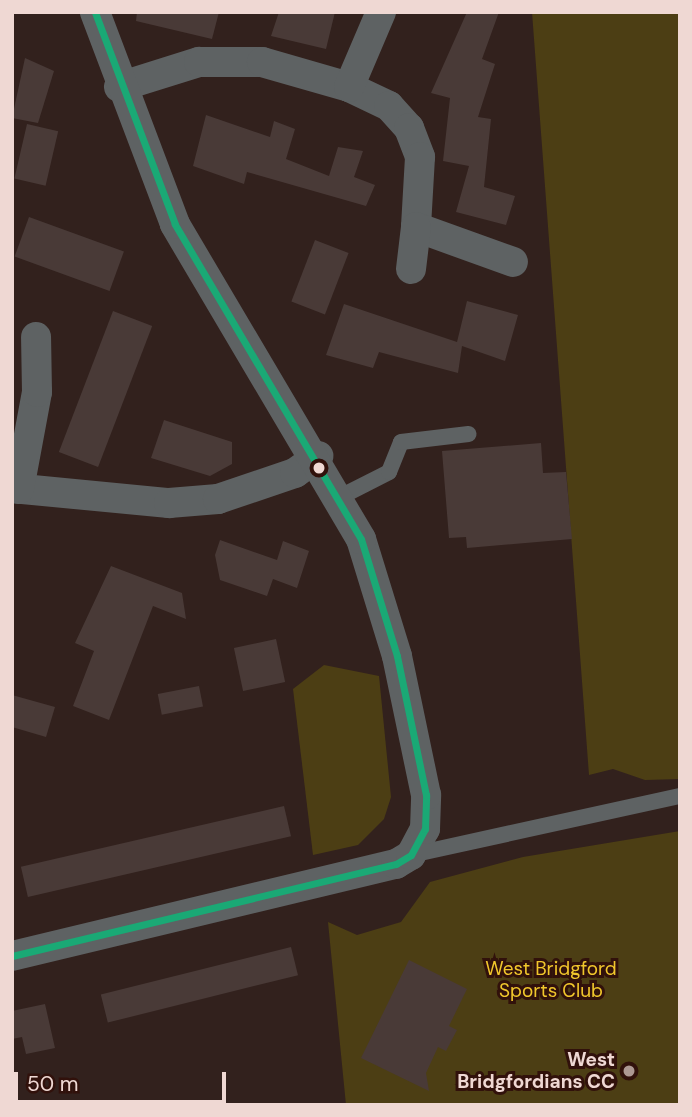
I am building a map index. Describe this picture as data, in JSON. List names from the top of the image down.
{
  "parks": ["West Bridgford Sports Club"],
  "places": ["West Bridgfordians CC"],
  "scale_bar": "50 m"
}
